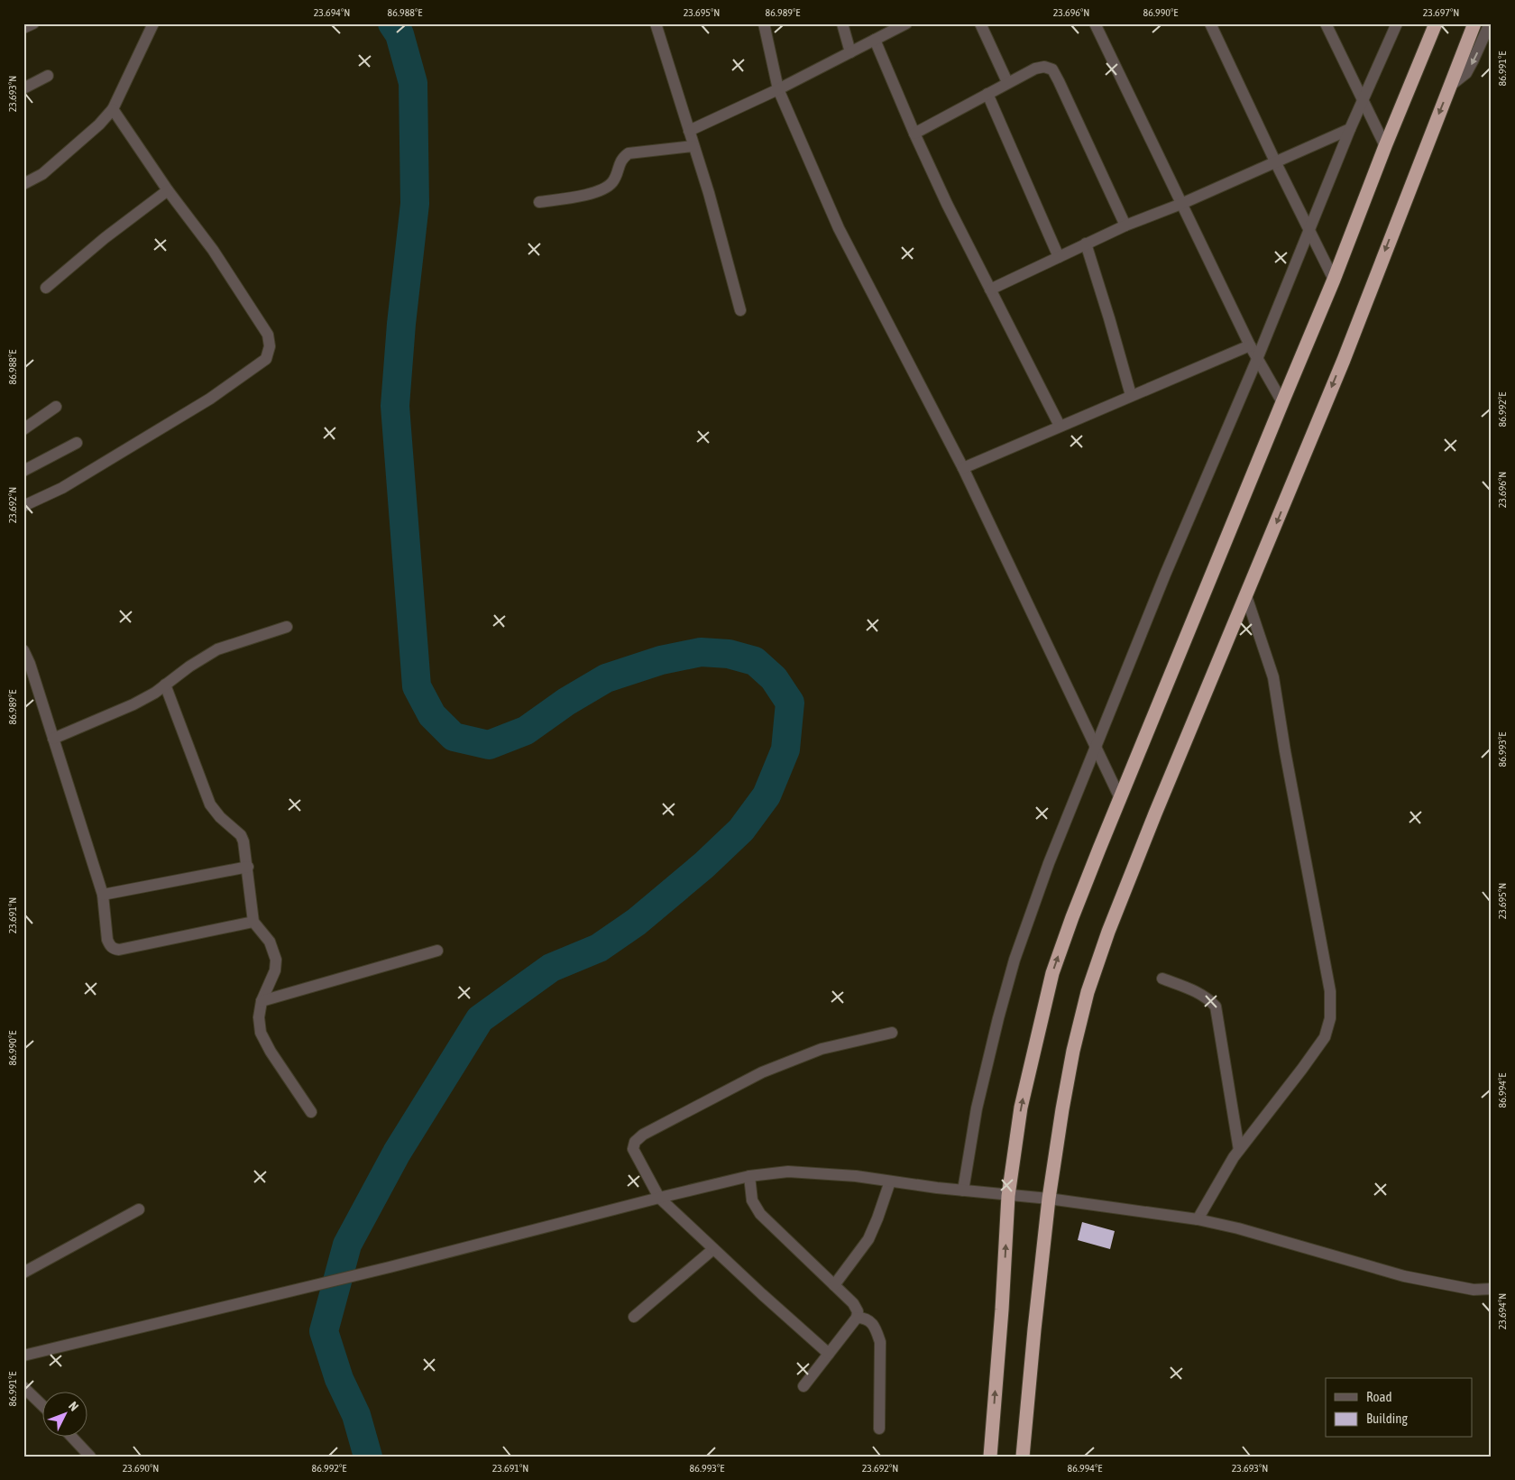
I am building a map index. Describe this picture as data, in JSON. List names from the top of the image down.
{
  "legend": ["Road", "Building"],
  "north": "top right",
  "coordinates": [
    "23.694°N",
    "86.988°E",
    "23.695°N",
    "86.989°E",
    "23.696°N",
    "86.990°E",
    "23.697°N",
    "86.991°E",
    "23.693°N",
    "86.992°E",
    "23.692°N",
    "86.993°E",
    "23.691°N",
    "86.994°E",
    "23.690°N"
  ]
}
